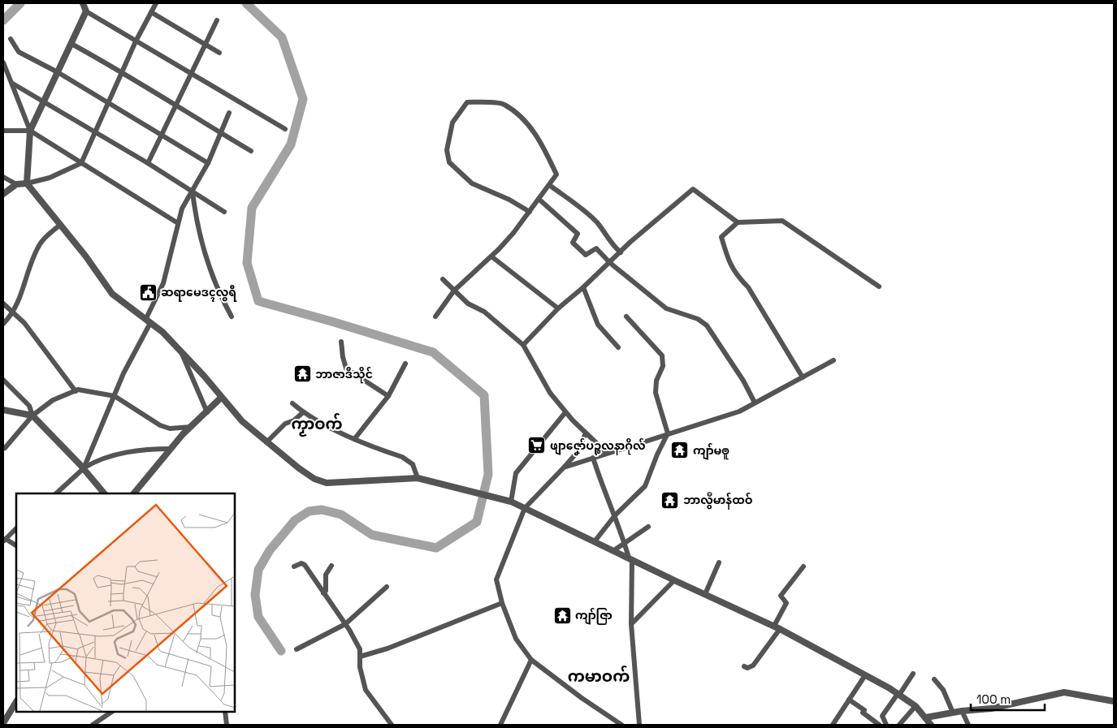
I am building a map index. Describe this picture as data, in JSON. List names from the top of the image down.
{
  "districts": ["ကၟာဝက်", "ကမာဝက်"],
  "places": {
    "public building": ["ဆရာမေဒၚလွရီ"],
    "temple": [
      "ဘာဇာဒိသိုင်",
      "ကျာ်မၜူ",
      "ဘာလွဳမာန်ထဝ်",
      "ကျာ်ဇြာ"
    ],
    "supermarket": ["ဖျာဇၞော်ပဉ္စလနာဂိုလ်"]
  },
  "scale_bar": "100 m"
}
